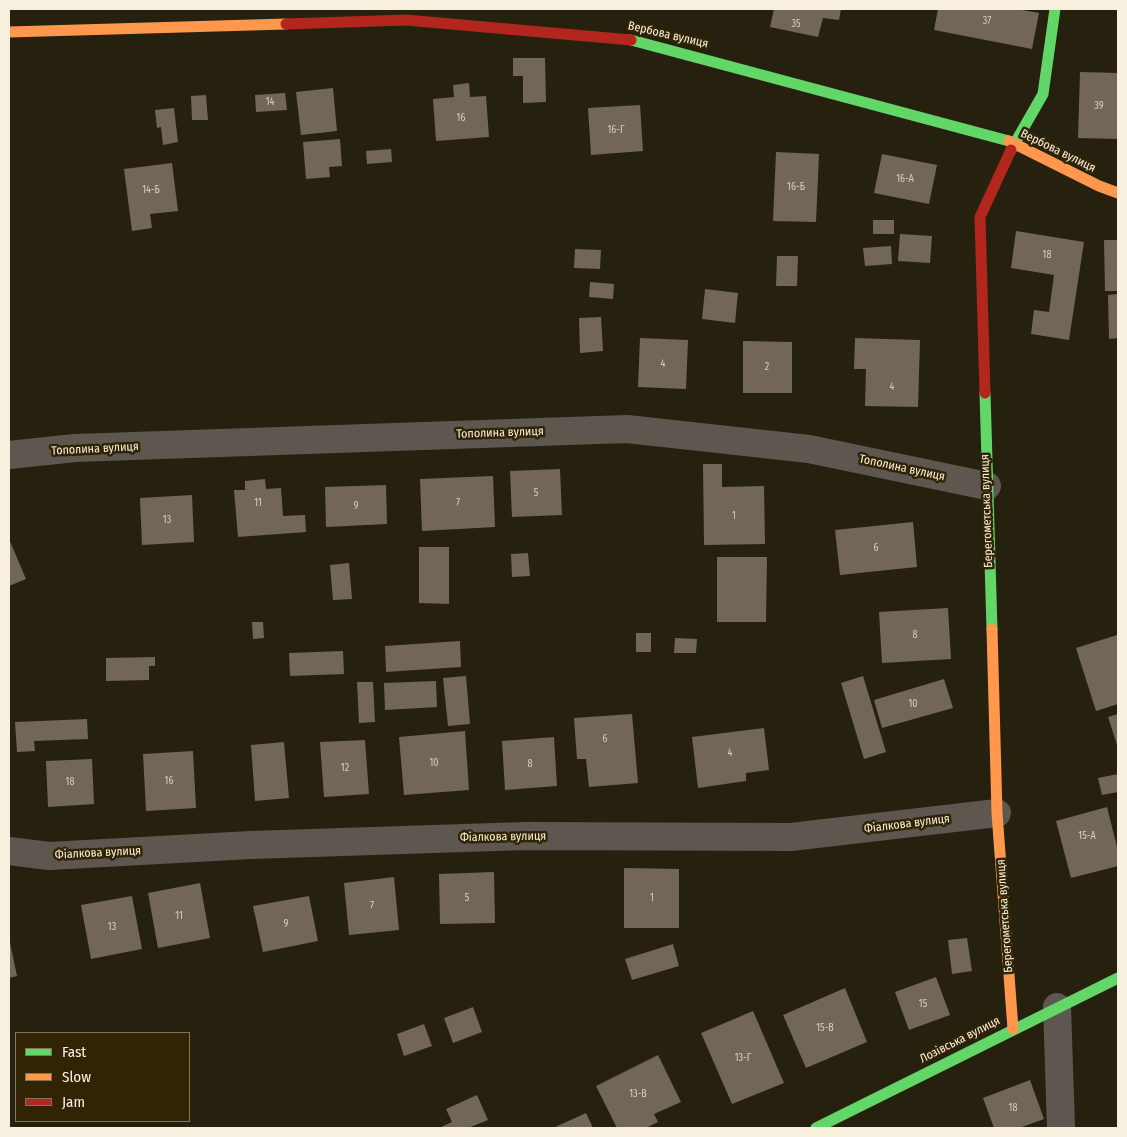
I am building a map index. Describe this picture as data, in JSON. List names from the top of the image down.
{
  "streets": {
    "street": [
      "Вербова вулиця",
      "Тополина вулиця",
      "Берегометська вулиця",
      "Фіалкова вулиця",
      "Лозівська вулиця"
    ]
  },
  "crossings": [
    ["Вербова вулиця", "Берегометська вулиця"],
    ["Тополина вулиця", "Берегометська вулиця"],
    ["Берегометська вулиця", "Фіалкова вулиця"],
    ["Берегометська вулиця", "Лозівська вулиця"]
  ],
  "house_numbers": [
    "37",
    "35",
    "14",
    "39",
    "16",
    "16-Г",
    "16-А",
    "16-Б",
    "14-Б",
    "18",
    "4",
    "2",
    "4",
    "5",
    "11",
    "7",
    "9",
    "1",
    "13",
    "6",
    "8",
    "10",
    "6",
    "4",
    "10",
    "8",
    "12",
    "16",
    "18",
    "15-А",
    "5",
    "1",
    "7",
    "11",
    "9",
    "13",
    "15",
    "15-В",
    "13-Г",
    "13-В",
    "18"
  ],
  "legend": ["Fast", "Slow", "Jam"]
}
